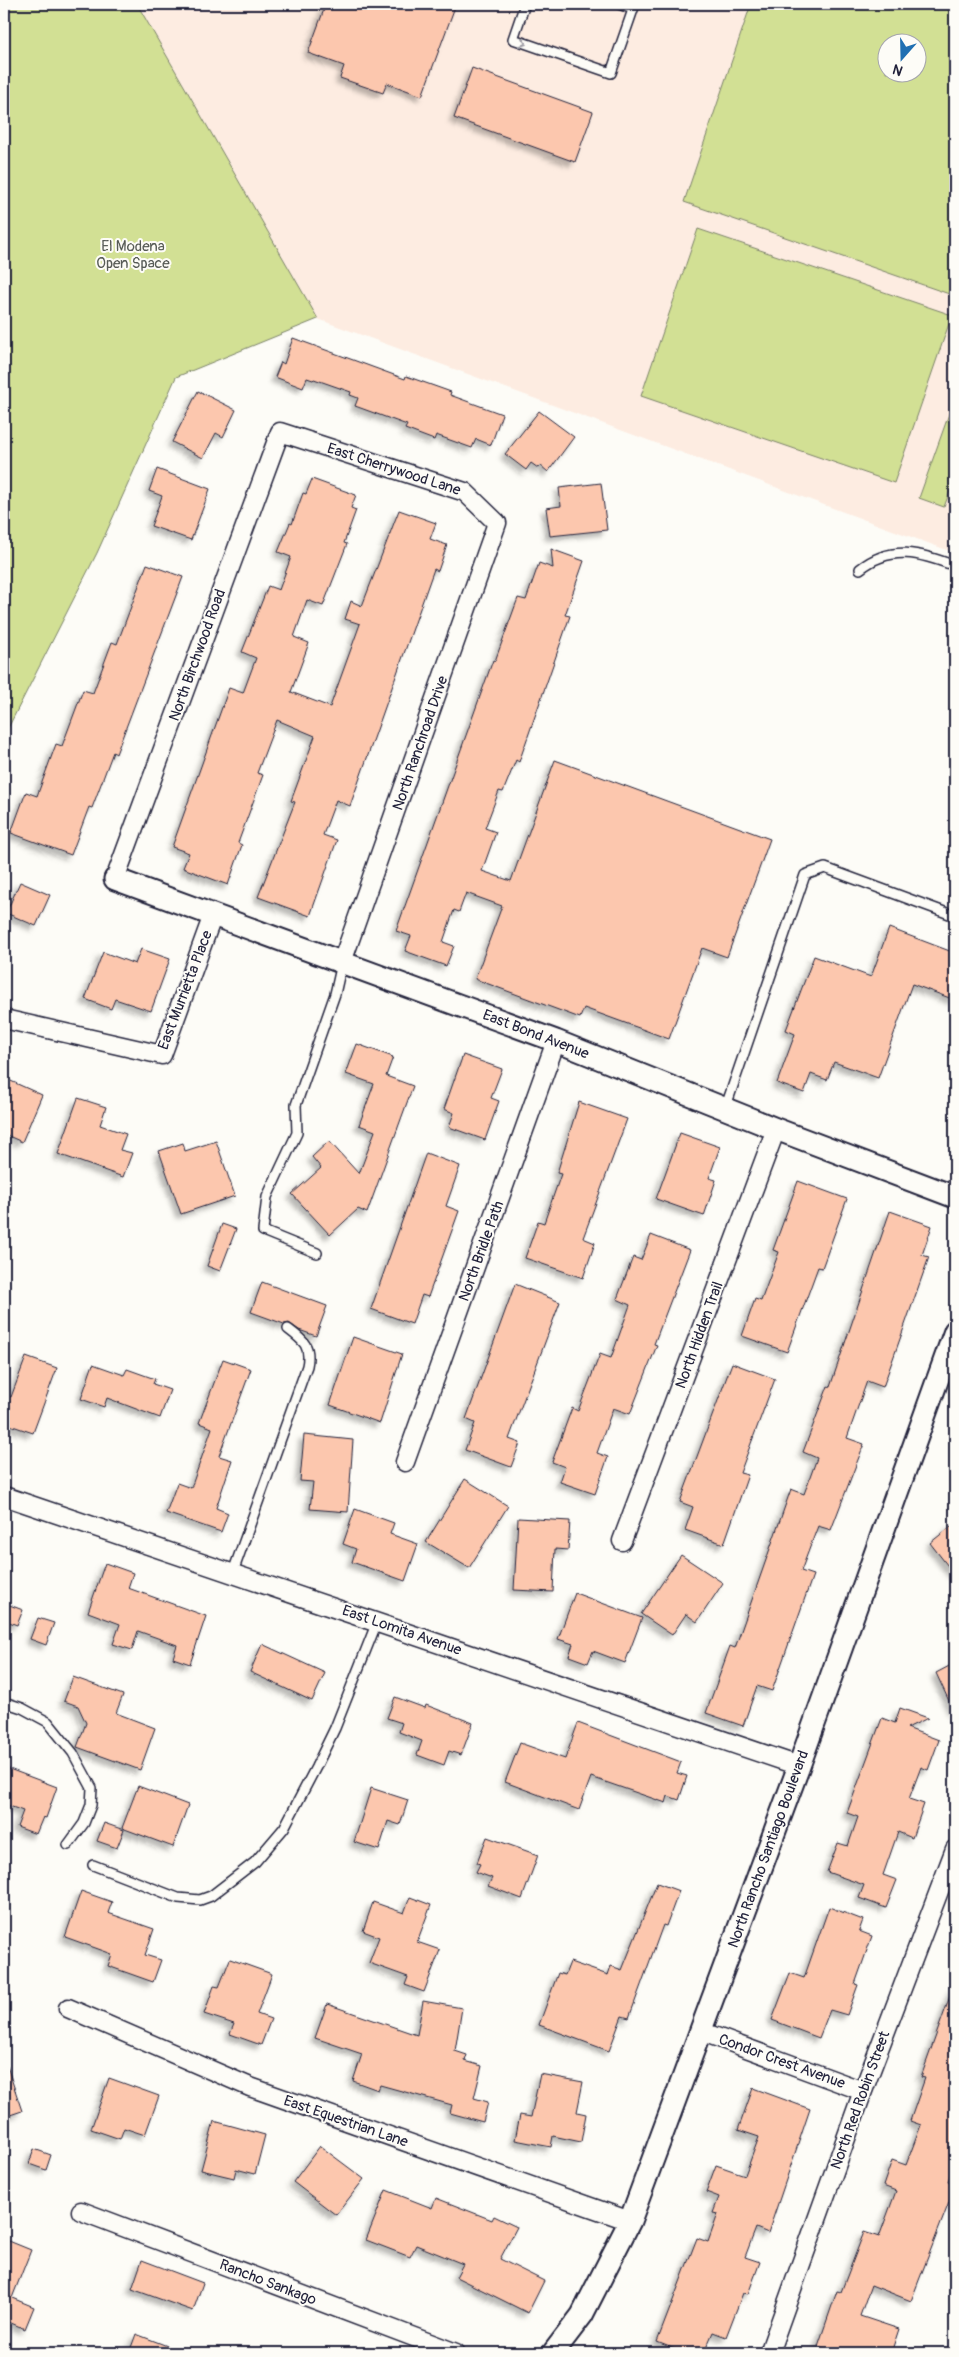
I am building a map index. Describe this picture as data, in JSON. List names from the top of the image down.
{
  "streets": {
    "street": [
      "East Cherrywood Lane",
      "North Birchwood Road",
      "North Ranchroad Drive",
      "East Murrietta Place",
      "East Bond Avenue",
      "North Bridle Path",
      "North Hidden Trail",
      "East Lomita Avenue",
      "North Rancho Santiago Boulevard",
      "Condor Crest Avenue",
      "North Red Robin Street",
      "East Equestrian Lane",
      "Rancho Sankago"
    ]
  },
  "crossings": [
    ["East Cherrywood Lane", "North Birchwood Road"],
    ["East Cherrywood Lane", "North Ranchroad Drive"],
    ["North Birchwood Road", "East Bond Avenue"],
    ["North Ranchroad Drive", "East Bond Avenue"],
    ["East Murrietta Place", "East Bond Avenue"],
    ["East Bond Avenue", "North Bridle Path"],
    ["East Bond Avenue", "North Hidden Trail"],
    ["East Lomita Avenue", "North Rancho Santiago Boulevard"],
    ["North Rancho Santiago Boulevard", "Condor Crest Avenue"],
    ["North Rancho Santiago Boulevard", "East Equestrian Lane"],
    ["Condor Crest Avenue", "North Red Robin Street"]
  ],
  "parks": ["El Modena Open Space"],
  "north": "bottom"
}
